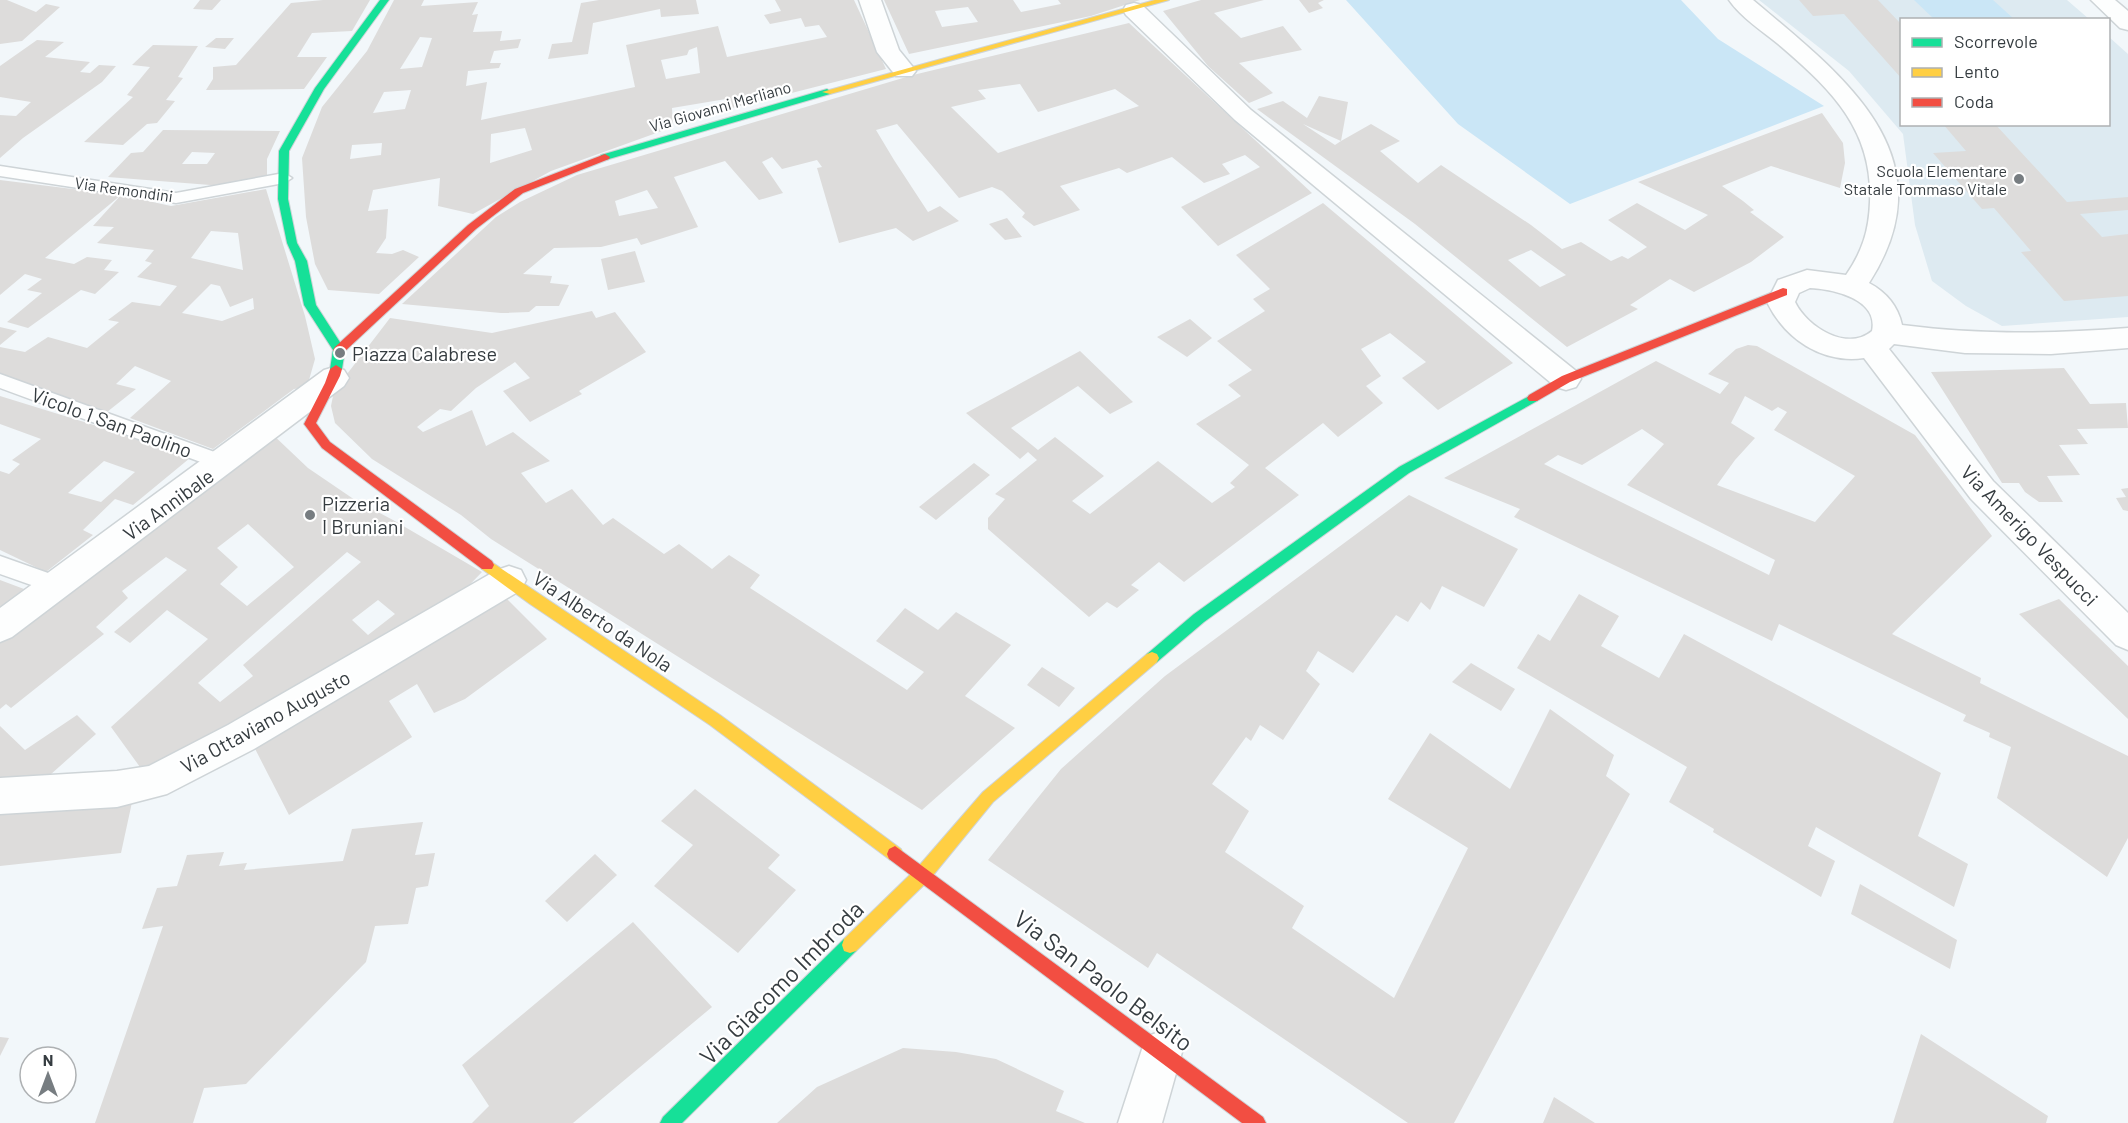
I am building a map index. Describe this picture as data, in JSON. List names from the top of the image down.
{
  "streets": {
    "street": [
      "Via Giovanni Merliano",
      "Via Annibale",
      "Via Amerigo Vespucci",
      "Via Alberto da Nola",
      "Via Ottaviano Augusto",
      "Via San Paolo Belsito",
      "Via Giacomo Imbroda"
    ],
    "lane": ["Via Remondini", "Vicolo 1 San Paolino"]
  },
  "crossings": [
    ["Via Giovanni Merliano", "Via Annibale"],
    ["Via Giovanni Merliano", "Via Alberto da Nola"],
    ["Vicolo 1 San Paolino", "Via Annibale"],
    ["Via Annibale", "Via Alberto da Nola"],
    ["Via Alberto da Nola", "Via Ottaviano Augusto"],
    ["Via Alberto da Nola", "Via San Paolo Belsito"],
    ["Via Alberto da Nola", "Via Giacomo Imbroda"],
    ["Via San Paolo Belsito", "Via Giacomo Imbroda"]
  ],
  "places": ["Scuola Elementare Statale Tommaso Vitale", "Piazza Calabrese", "Pizzeria I Bruniani"],
  "legend": ["Scorrevole", "Lento", "Coda"],
  "north": "top"
}
